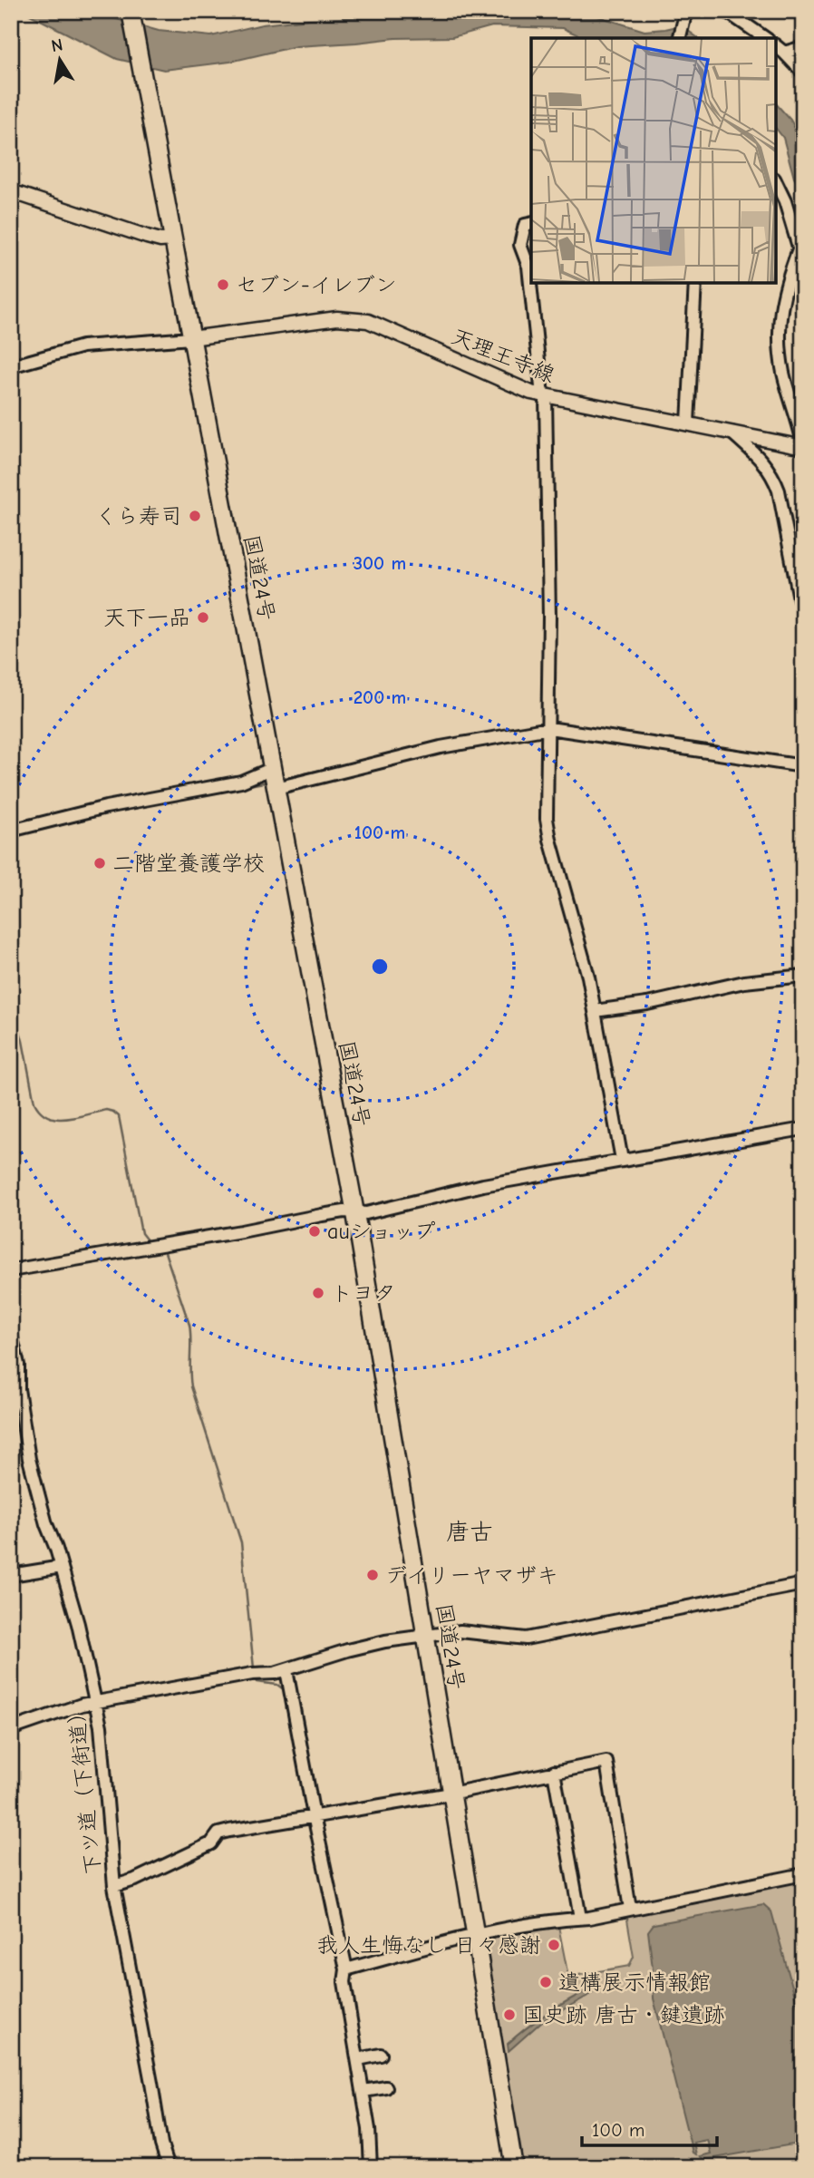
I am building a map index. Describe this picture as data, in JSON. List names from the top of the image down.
{
  "streets": {
    "highway": ["国道24号"],
    "main road": ["天理王寺線"],
    "street": ["下ツ道（下街道）"]
  },
  "crossings": [
    ["天理王寺線", "国道24号"]
  ],
  "districts": ["唐古"],
  "places": [
    "セブン-イレブン",
    "くら寿司",
    "天下一品",
    "二階堂養護学校",
    "auショップ",
    "トヨタ",
    "デイリーヤマザキ",
    "我人生悔なし 日々感謝",
    "遺構展示情報館",
    "国史跡 唐古・鍵遺跡"
  ],
  "scale_bar": "100 m",
  "north": "top",
  "rings": ["300 m", "200 m", "100 m"]
}
